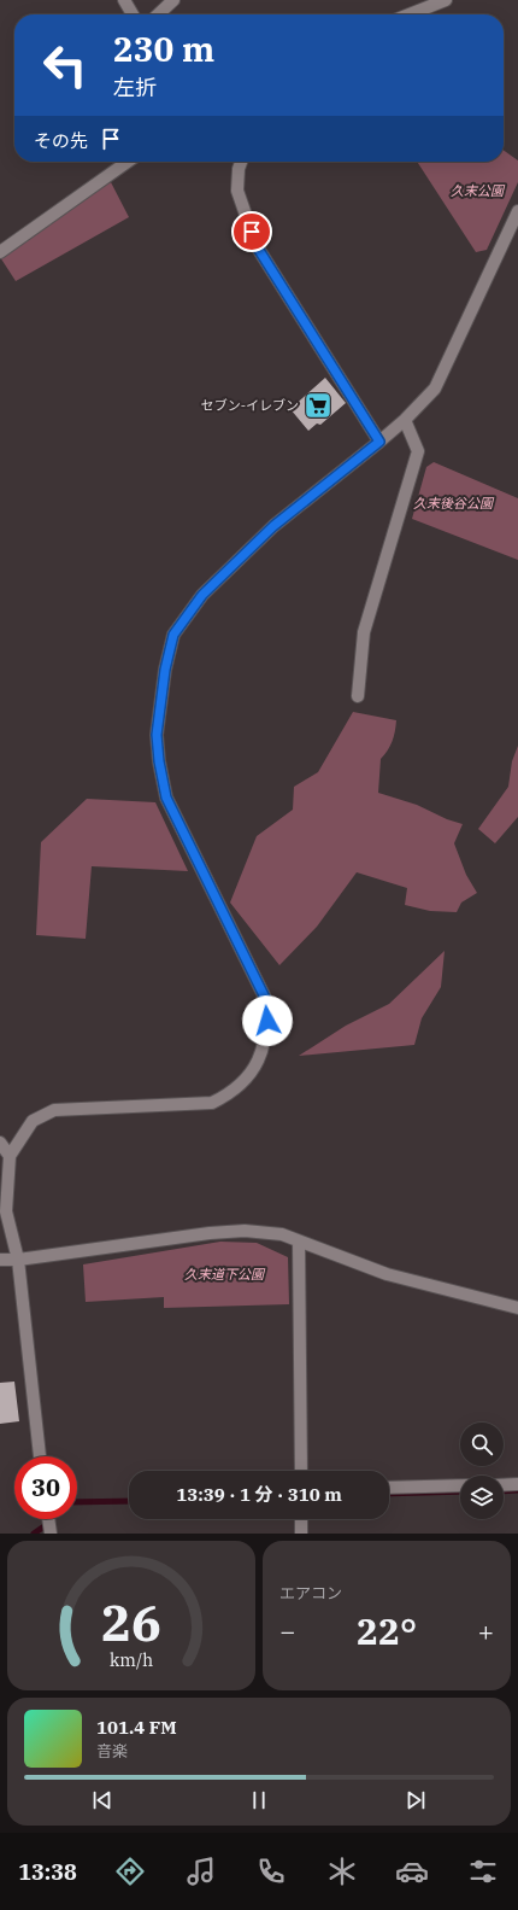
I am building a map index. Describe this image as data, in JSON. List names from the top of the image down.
{
  "parks": ["久末公園", "久末後谷公園", "久末道下公園"],
  "places": {
    "supermarket": ["セブン-イレブン"]
  },
  "page": {
    "turn": ["230 m", "左折"],
    "then": "その先",
    "limit": "30",
    "trip": "13:39 · 1 分 · 310 m",
    "tile": "エアコン",
    "heat": ["−", "22°", "+"],
    "song": ["101.4 FM", "音楽"],
    "tabs": "13:38",
    "gauge": ["26", "km/h"]
  }
}
